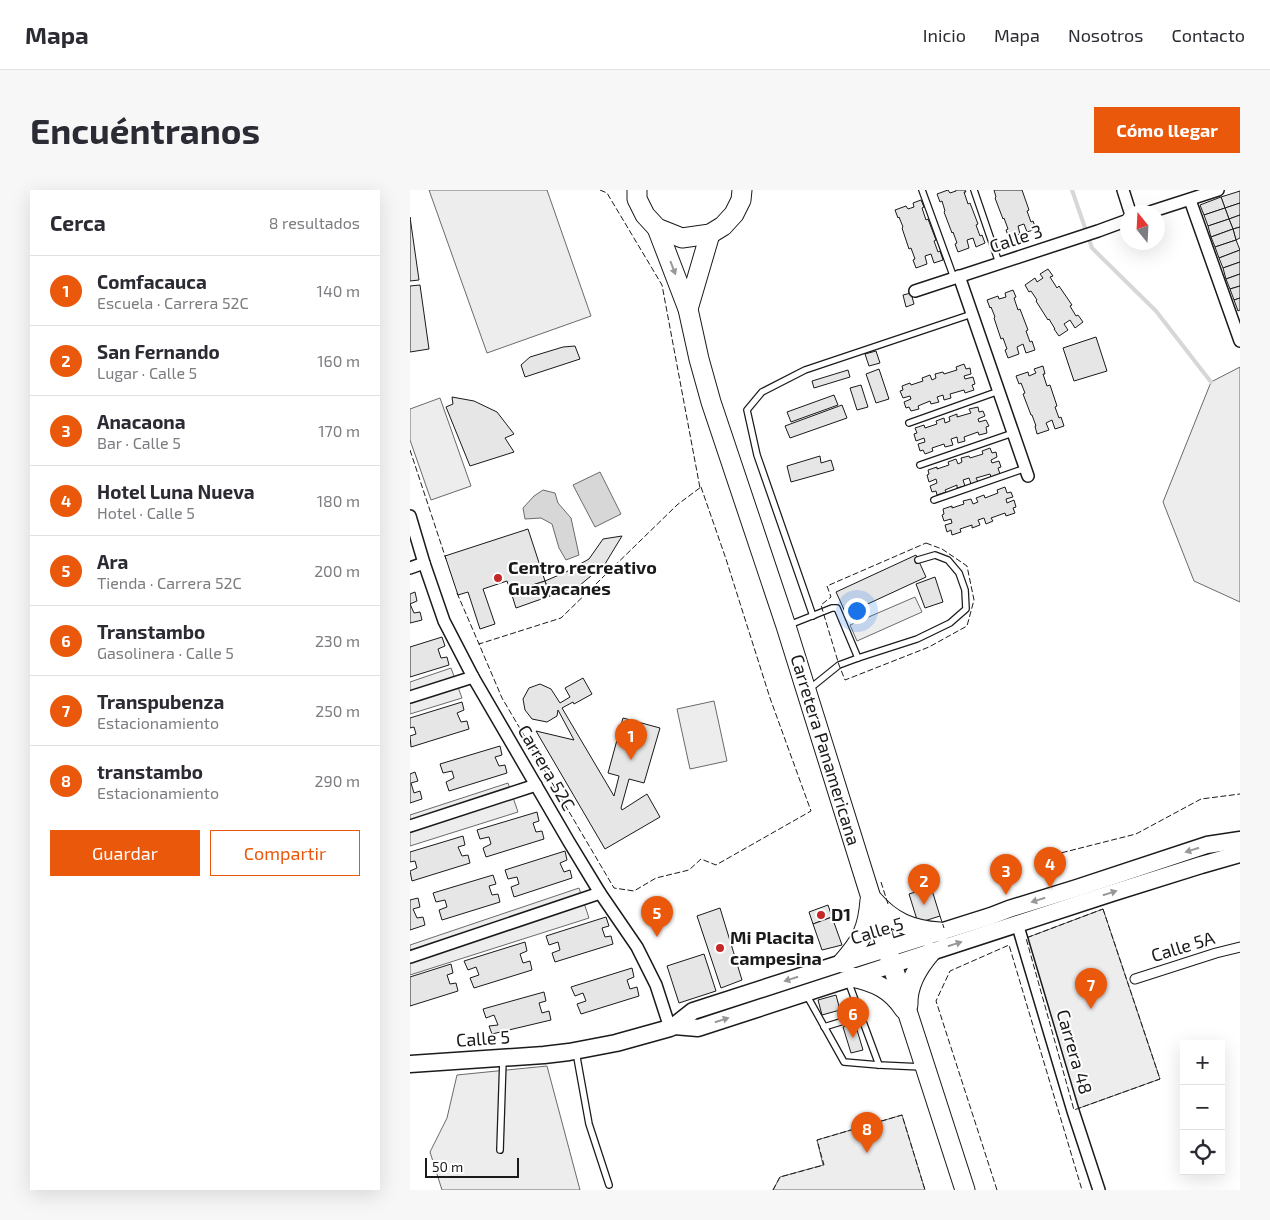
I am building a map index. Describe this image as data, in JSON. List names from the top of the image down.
{
  "streets": {
    "highway": ["Carretera Panamericana"],
    "main road": ["Calle 5"],
    "street": [
      "Calle 3",
      "Carrera 52C",
      "Calle 5A",
      "Carrera 48"
    ]
  },
  "crossings": [
    ["Carretera Panamericana", "Calle 5"],
    ["Carrera 52C", "Calle 5"],
    ["Calle 5", "Carrera 48"]
  ],
  "places": ["Centro recreativo Guayacanes", "D1", "Mi Placita campesina"],
  "scale_bar": "50 m",
  "north": "top",
  "page": {
    "header": "Mapa",
    "nav": [
      "Inicio",
      "Mapa",
      "Nosotros",
      "Contacto"
    ],
    "buttons": [
      "Cómo llegar",
      ["Guardar", "Compartir"]
    ],
    "title": "Encuéntranos",
    "heading": ["Cerca", "8 resultados"],
    "list": [
      {
        "mark": "1",
        "name": "Comfacauca",
        "note": "Escuela · Carrera 52C",
        "value": "140 m"
      },
      {
        "mark": "2",
        "name": "San Fernando",
        "note": "Lugar · Calle 5",
        "value": "160 m"
      },
      {
        "mark": "3",
        "name": "Anacaona",
        "note": "Bar · Calle 5",
        "value": "170 m"
      },
      {
        "mark": "4",
        "name": "Hotel Luna Nueva",
        "note": "Hotel · Calle 5",
        "value": "180 m"
      },
      {
        "mark": "5",
        "name": "Ara",
        "note": "Tienda · Carrera 52C",
        "value": "200 m"
      },
      {
        "mark": "6",
        "name": "Transtambo",
        "note": "Gasolinera · Calle 5",
        "value": "230 m"
      },
      {
        "mark": "7",
        "name": "Transpubenza",
        "note": "Estacionamiento",
        "value": "250 m"
      },
      {
        "mark": "8",
        "name": "transtambo",
        "note": "Estacionamiento",
        "value": "290 m"
      }
    ],
    "pins": [
      "1",
      "4",
      "3",
      "2",
      "5",
      "7",
      "6",
      "8"
    ],
    "map_buttons": ["+", "−"],
    "scale": "50 m"
  }
}
